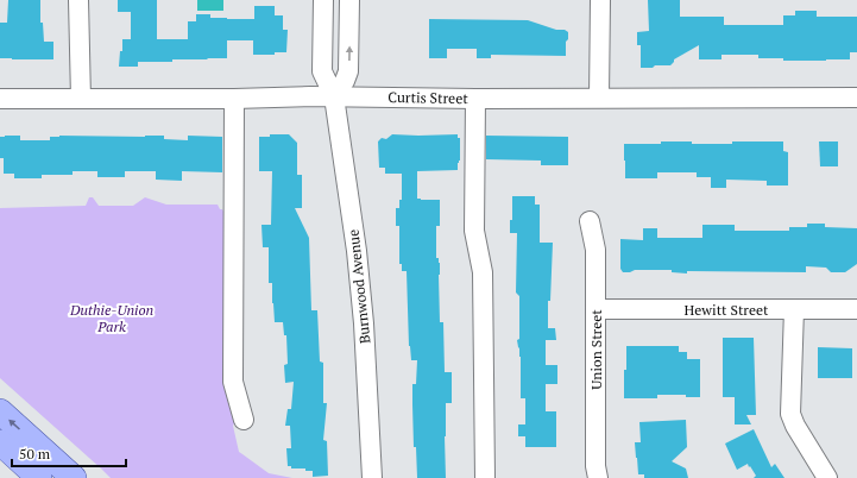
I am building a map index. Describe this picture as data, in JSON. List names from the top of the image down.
{
  "streets": {
    "street": [
      "Curtis Street",
      "Burnwood Avenue",
      "Hewitt Street",
      "Union Street"
    ]
  },
  "crossings": [
    ["Curtis Street", "Burnwood Avenue"],
    ["Hewitt Street", "Union Street"]
  ],
  "parks": ["Duthie-Union Park"],
  "scale_bar": "50 m"
}
